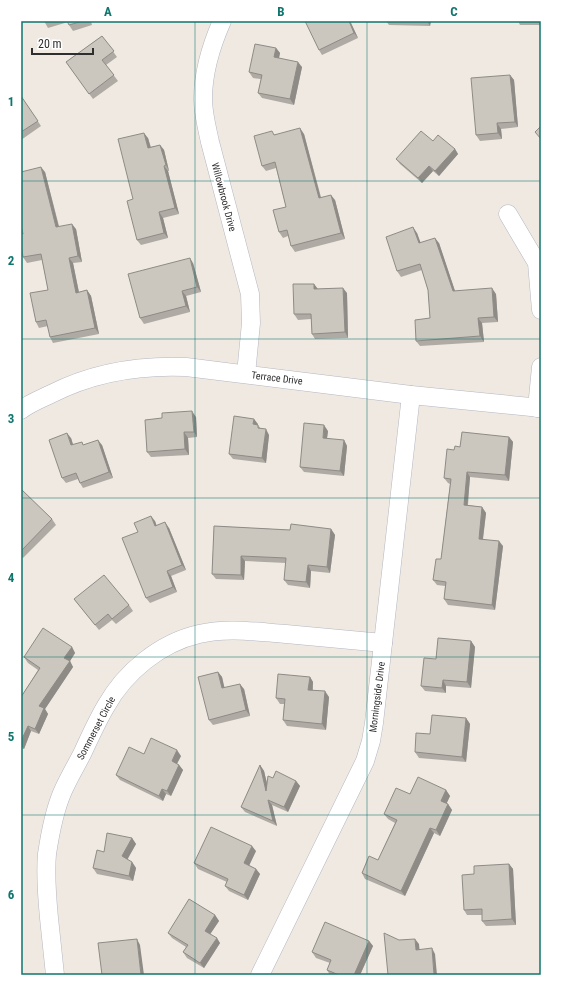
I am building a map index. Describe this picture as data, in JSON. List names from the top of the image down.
{
  "streets": {
    "street": [
      "Willowbrook Drive",
      "Terrace Drive",
      "Morningside Drive",
      "Sommerset Circle"
    ]
  },
  "crossings": [
    ["Willowbrook Drive", "Terrace Drive"],
    ["Terrace Drive", "Morningside Drive"],
    ["Morningside Drive", "Sommerset Circle"]
  ],
  "scale_bar": "20 m",
  "grid": {
    "columns": ["A", "B", "C"],
    "rows": [
      "1",
      "2",
      "3",
      "4",
      "5",
      "6"
    ]
  }
}
